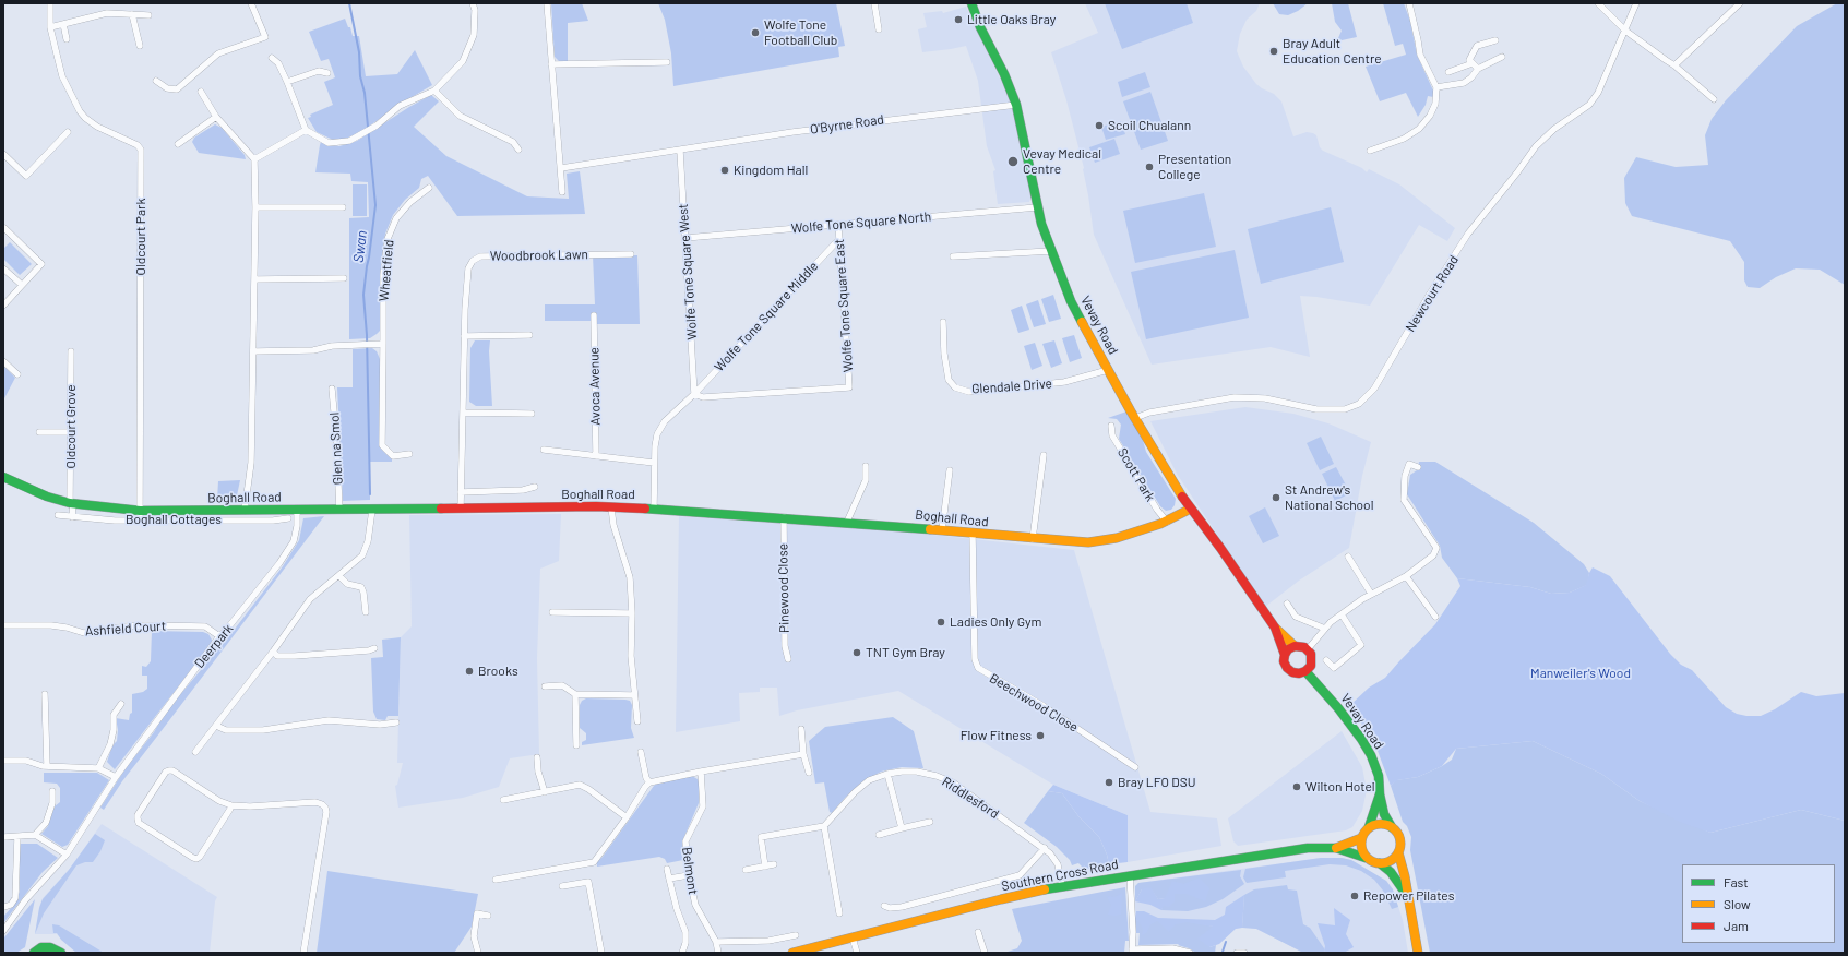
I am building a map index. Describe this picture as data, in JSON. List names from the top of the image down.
{
  "streets": {
    "main road": ["Vevay Road", "Boghall Road", "Southern Cross Road"],
    "street": [
      "O'Byrne Road",
      "Wolfe Tone Square North",
      "Oldcourt Park",
      "Woodbrook Lawn",
      "Wheatfield",
      "Wolfe Tone Square West",
      "Newcourt Road",
      "Wolfe Tone Square East",
      "Wolfe Tone Square Middle",
      "Avoca Avenue",
      "Glendale Drive",
      "Oldcourt Grove",
      "Glen na Smol",
      "Scott Park",
      "Boghall Cottages",
      "Pinewood Close",
      "Ashfield Court",
      "Deerpark",
      "Beechwood Close",
      "Riddlesford",
      "Belmont"
    ]
  },
  "crossings": [
    ["O'Byrne Road", "Wolfe Tone Square West"],
    ["O'Byrne Road", "Vevay Road"],
    ["Wolfe Tone Square North", "Wolfe Tone Square West"],
    ["Wolfe Tone Square North", "Wolfe Tone Square East"],
    ["Wolfe Tone Square North", "Vevay Road"],
    ["Oldcourt Park", "Boghall Road"],
    ["Oldcourt Park", "Boghall Cottages"],
    ["Woodbrook Lawn", "Boghall Road"],
    ["Wolfe Tone Square West", "Wolfe Tone Square East"],
    ["Wolfe Tone Square West", "Wolfe Tone Square Middle"],
    ["Newcourt Road", "Vevay Road"],
    ["Wolfe Tone Square East", "Wolfe Tone Square Middle"],
    ["Vevay Road", "Glendale Drive"],
    ["Vevay Road", "Boghall Road"],
    ["Vevay Road", "Southern Cross Road"],
    ["Oldcourt Grove", "Boghall Road"],
    ["Oldcourt Grove", "Boghall Cottages"],
    ["Glen na Smol", "Boghall Road"],
    ["Scott Park", "Boghall Road"],
    ["Boghall Road", "Boghall Cottages"],
    ["Boghall Road", "Pinewood Close"],
    ["Boghall Road", "Deerpark"],
    ["Boghall Road", "Beechwood Close"],
    ["Ashfield Court", "Deerpark"],
    ["Riddlesford", "Southern Cross Road"]
  ],
  "water": ["Swan"],
  "parks": ["Manweiler's Wood"],
  "places": [
    "Little Oaks Bray",
    "Wolfe Tone Football Club",
    "Bray Adult Education Centre",
    "Scoil Chualann",
    "Vevay Medical Centre",
    "Presentation College",
    "Kingdom Hall",
    "St Andrew's National School",
    "Ladies Only Gym",
    "TNT Gym Bray",
    "Brooks",
    "Flow Fitness",
    "Bray LFO DSU",
    "Wilton Hotel",
    "Repower Pilates"
  ],
  "legend": ["Fast", "Slow", "Jam"]
}
